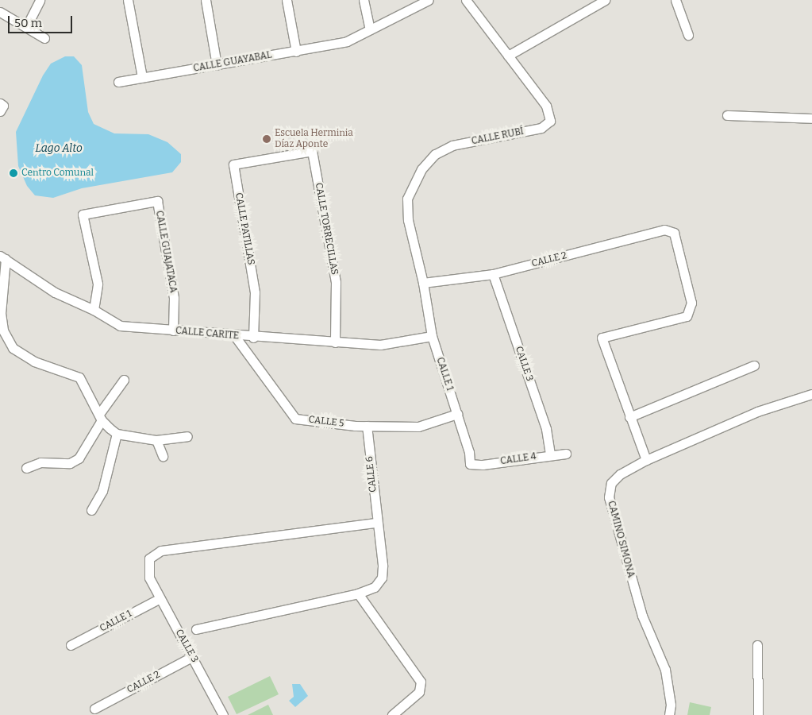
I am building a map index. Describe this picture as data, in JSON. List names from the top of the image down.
{
  "streets": {
    "street": [
      "CALLE GUAYABAL",
      "CALLE RUBÍ",
      "CALLE PATILLAS",
      "CALLE TORRECILLAS",
      "CALLE GUAJATACA",
      "CALLE 2",
      "CALLE CARITE",
      "CALLE 3",
      "CALLE 1",
      "CALLE 5",
      "CALLE 4",
      "CALLE 6",
      "CAMINO SIMONA"
    ]
  },
  "crossings": [
    ["CALLE RUBÍ", "CALLE 2"],
    ["CALLE RUBÍ", "CALLE 1"],
    ["CALLE PATILLAS", "CALLE TORRECILLAS"],
    ["CALLE PATILLAS", "CALLE CARITE"],
    ["CALLE TORRECILLAS", "CALLE CARITE"],
    ["CALLE GUAJATACA", "CALLE CARITE"],
    ["CALLE 2", "CALLE 3"],
    ["CALLE 2", "CALLE 1"],
    ["CALLE CARITE", "CALLE 1"],
    ["CALLE CARITE", "CALLE 5"],
    ["CALLE 3", "CALLE 1"],
    ["CALLE 3", "CALLE 4"],
    ["CALLE 3", "CALLE 6"],
    ["CALLE 1", "CALLE 5"],
    ["CALLE 1", "CALLE 4"],
    ["CALLE 5", "CALLE 6"]
  ],
  "water": ["Lago Alto"],
  "places": ["Escuela Herminia Díaz Aponte", "Centro Comunal"],
  "scale_bar": "50 m"
}
